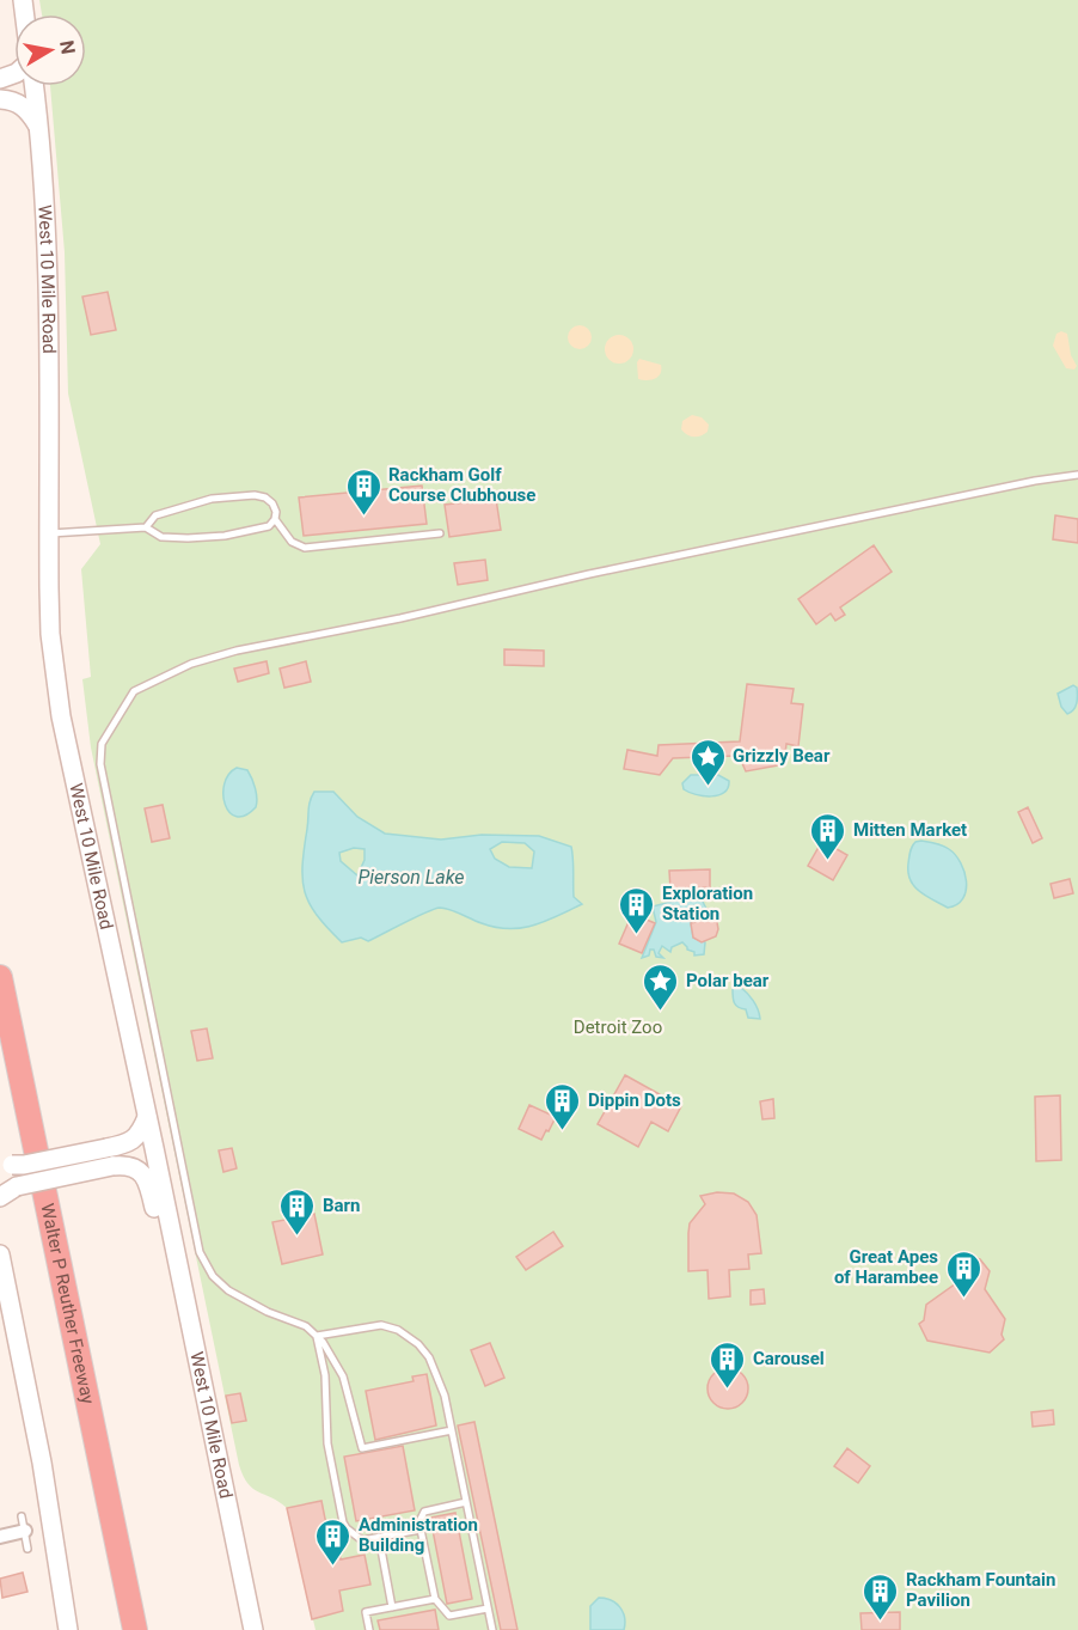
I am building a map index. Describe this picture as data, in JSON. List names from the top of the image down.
{
  "streets": {
    "highway": ["Walter P Reuther Freeway"],
    "main road": ["West 10 Mile Road"]
  },
  "water": ["Pierson Lake"],
  "parks": ["Detroit Zoo"],
  "places": {
    "building": [
      "Rackham Golf Course Clubhouse",
      "Mitten Market",
      "Exploration Station",
      "Dippin Dots",
      "Barn",
      "Great Apes of Harambee",
      "Carousel",
      "Administration Building",
      "Rackham Fountain Pavilion"
    ],
    "place": ["Grizzly Bear", "Polar bear"]
  },
  "north": "right"
}
